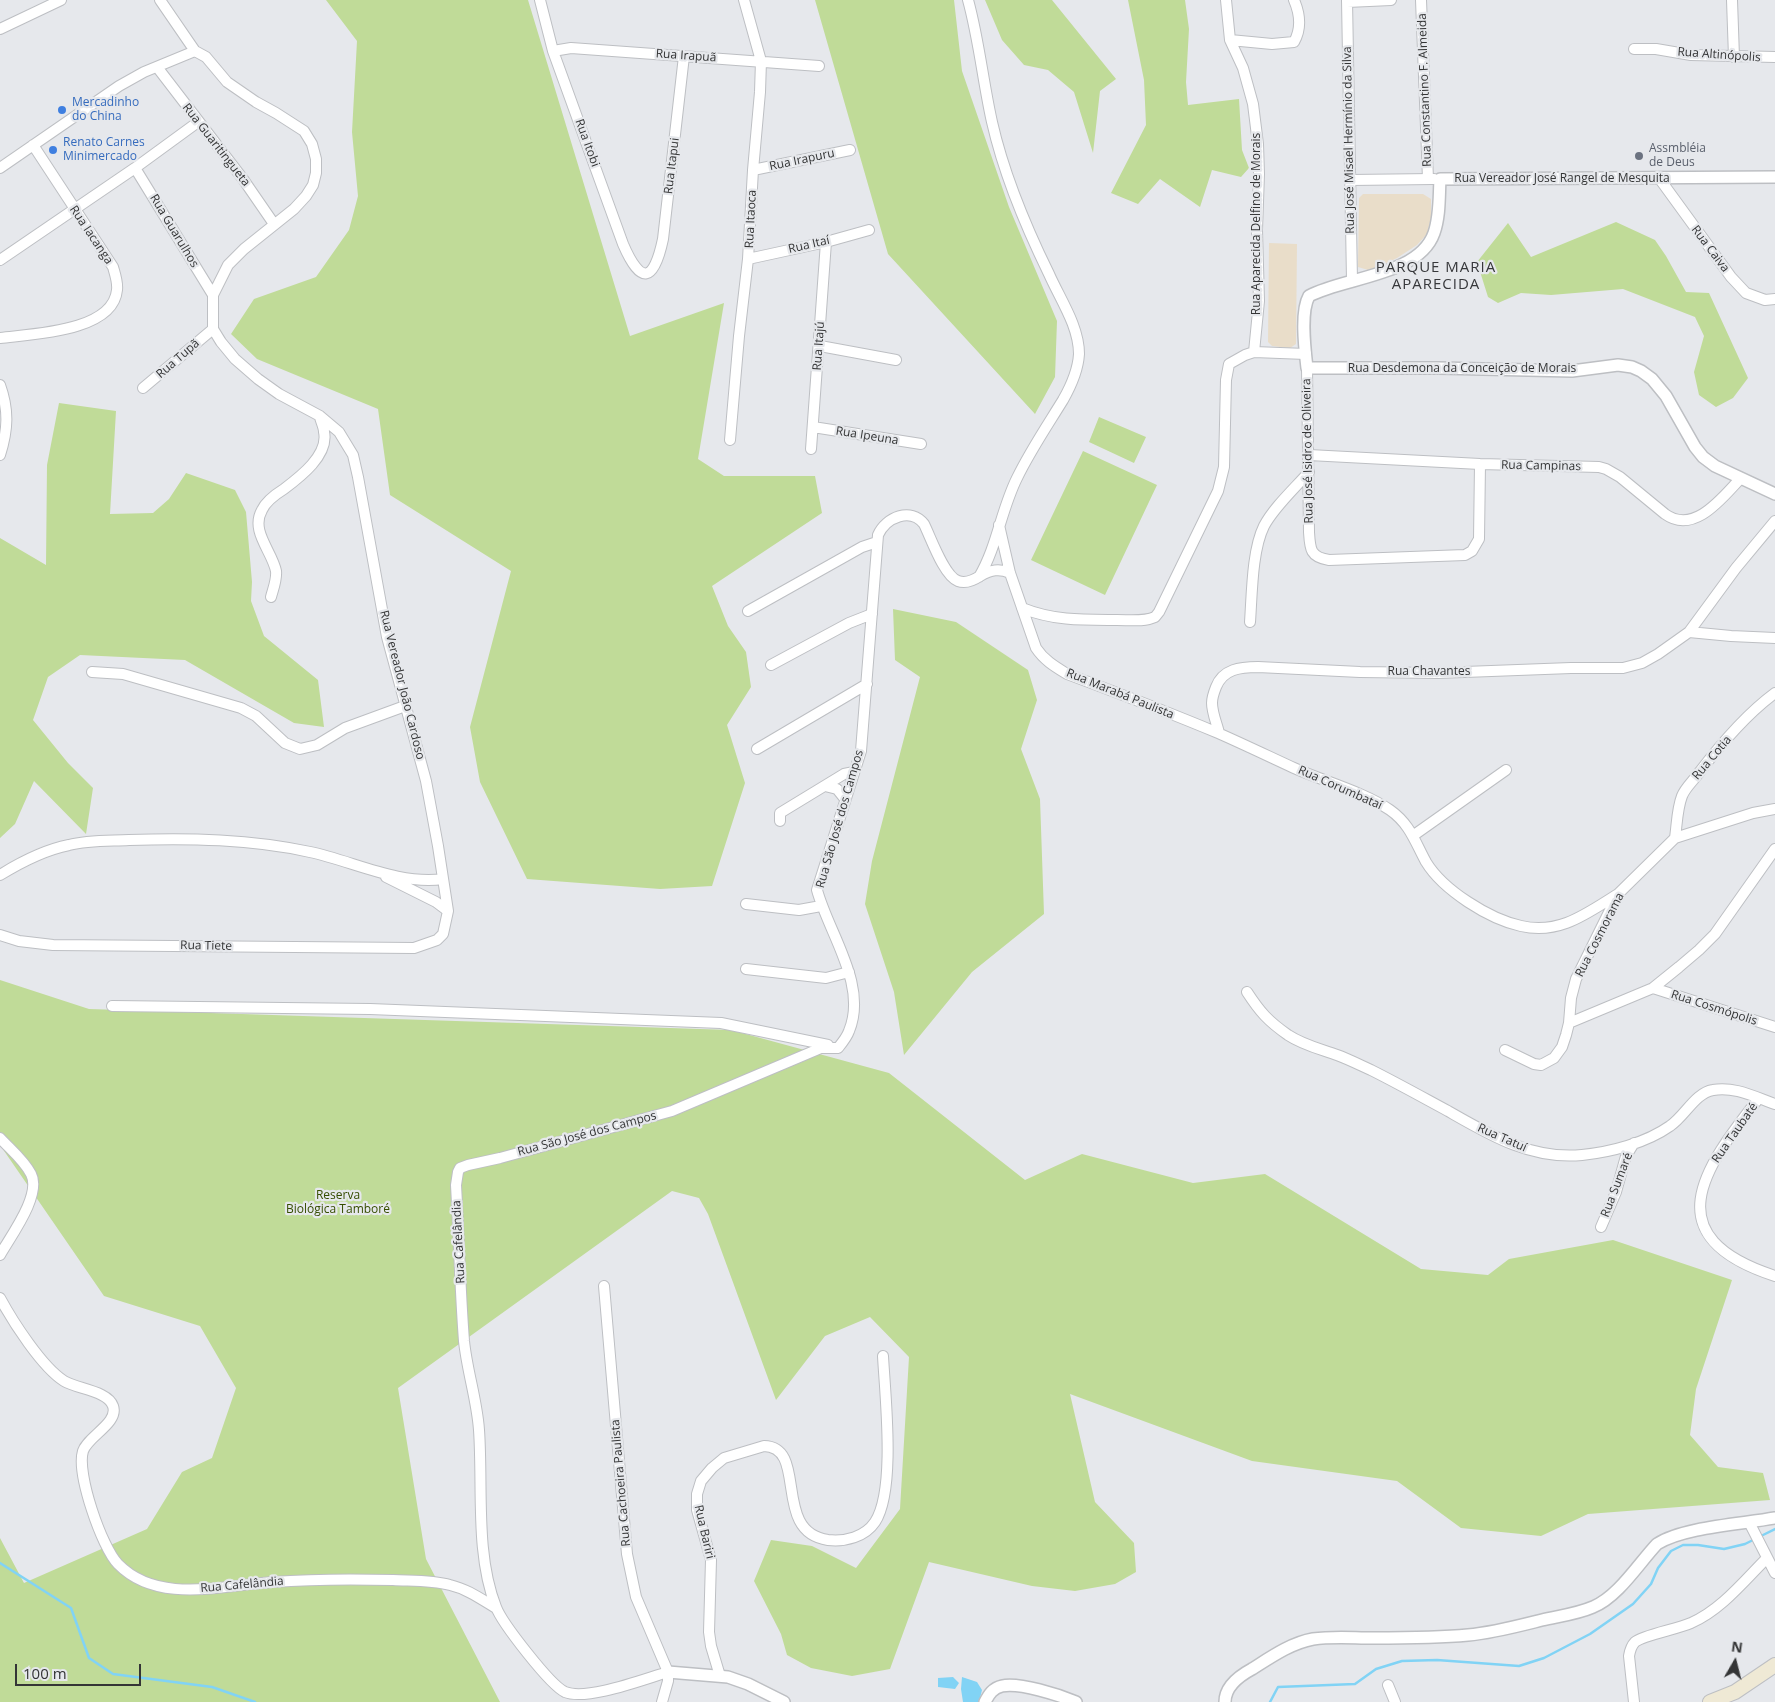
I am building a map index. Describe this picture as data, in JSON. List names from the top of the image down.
{
  "streets": {
    "street": [
      "Rua Altinópolis",
      "Rua Irapuã",
      "Rua Constantino F. Almeida",
      "Rua José Misael Hermínio da Silva",
      "Rua Itobi",
      "Rua Guaritingueta",
      "Rua Irapuru",
      "Rua Itapui",
      "Rua Vereador José Rangel de Mesquita",
      "Rua Itaoca",
      "Rua Aparecida Delfino de Morais",
      "Rua Guarulhos",
      "Rua Iacanga",
      "Rua Itaí",
      "Rua Caiva",
      "Rua Itajú",
      "Rua Tupã",
      "Rua Desdemona da Conceição de Morais",
      "Rua Ipeuna",
      "Rua José Isidro de Oliveira",
      "Rua Campinas",
      "Rua Chavantes",
      "Rua Vereador João Cardoso",
      "Rua Marabá Paulista",
      "Rua Cotia",
      "Rua Corumbataí",
      "Rua São José dos Campos",
      "Rua Cosmorama",
      "Rua Tiete",
      "Rua Cosmópolis",
      "Rua Taubaté",
      "Rua Tatuí",
      "Rua Sumaré",
      "Rua Cafelândia",
      "Rua Cachoeira Paulista",
      "Rua Bariri"
    ]
  },
  "crossings": [
    ["Rua Irapuã", "Rua Itobi"],
    ["Rua Irapuã", "Rua Itapui"],
    ["Rua Irapuã", "Rua Itaoca"],
    ["Rua Constantino F. Almeida", "Rua Vereador José Rangel de Mesquita"],
    ["Rua Constantino F. Almeida", "Rua José Isidro de Oliveira"],
    ["Rua José Misael Hermínio da Silva", "Rua Vereador José Rangel de Mesquita"],
    ["Rua José Misael Hermínio da Silva", "Rua José Isidro de Oliveira"],
    ["Rua Itobi", "Rua Itapui"],
    ["Rua Irapuru", "Rua Itaoca"],
    ["Rua Vereador José Rangel de Mesquita", "Rua Caiva"],
    ["Rua Vereador José Rangel de Mesquita", "Rua José Isidro de Oliveira"],
    ["Rua Itaoca", "Rua Itaí"],
    ["Rua Itaí", "Rua Itajú"],
    ["Rua Itajú", "Rua Ipeuna"],
    ["Rua Tupã", "Rua Vereador João Cardoso"],
    ["Rua Desdemona da Conceição de Morais", "Rua José Isidro de Oliveira"],
    ["Rua Desdemona da Conceição de Morais", "Rua Campinas"],
    ["Rua José Isidro de Oliveira", "Rua Campinas"],
    ["Rua Chavantes", "Rua Marabá Paulista"],
    ["Rua Chavantes", "Rua Corumbataí"],
    ["Rua Vereador João Cardoso", "Rua Tiete"],
    ["Rua Marabá Paulista", "Rua Corumbataí"],
    ["Rua Marabá Paulista", "Rua São José dos Campos"],
    ["Rua Cotia", "Rua Cosmorama"],
    ["Rua Corumbataí", "Rua Cosmorama"],
    ["Rua São José dos Campos", "Rua Cafelândia"],
    ["Rua Taubaté", "Rua Tatuí"],
    ["Rua Tatuí", "Rua Sumaré"],
    ["Rua Cafelândia", "Rua Cachoeira Paulista"]
  ],
  "districts": ["PARQUE MARIA APARECIDA"],
  "parks": ["Reserva Biológica Tamboré"],
  "places": ["Mercadinho do China", "Renato Carnes Minimercado", "Assmbléia de Deus"],
  "scale_bar": "100 m",
  "north": "top"
}
